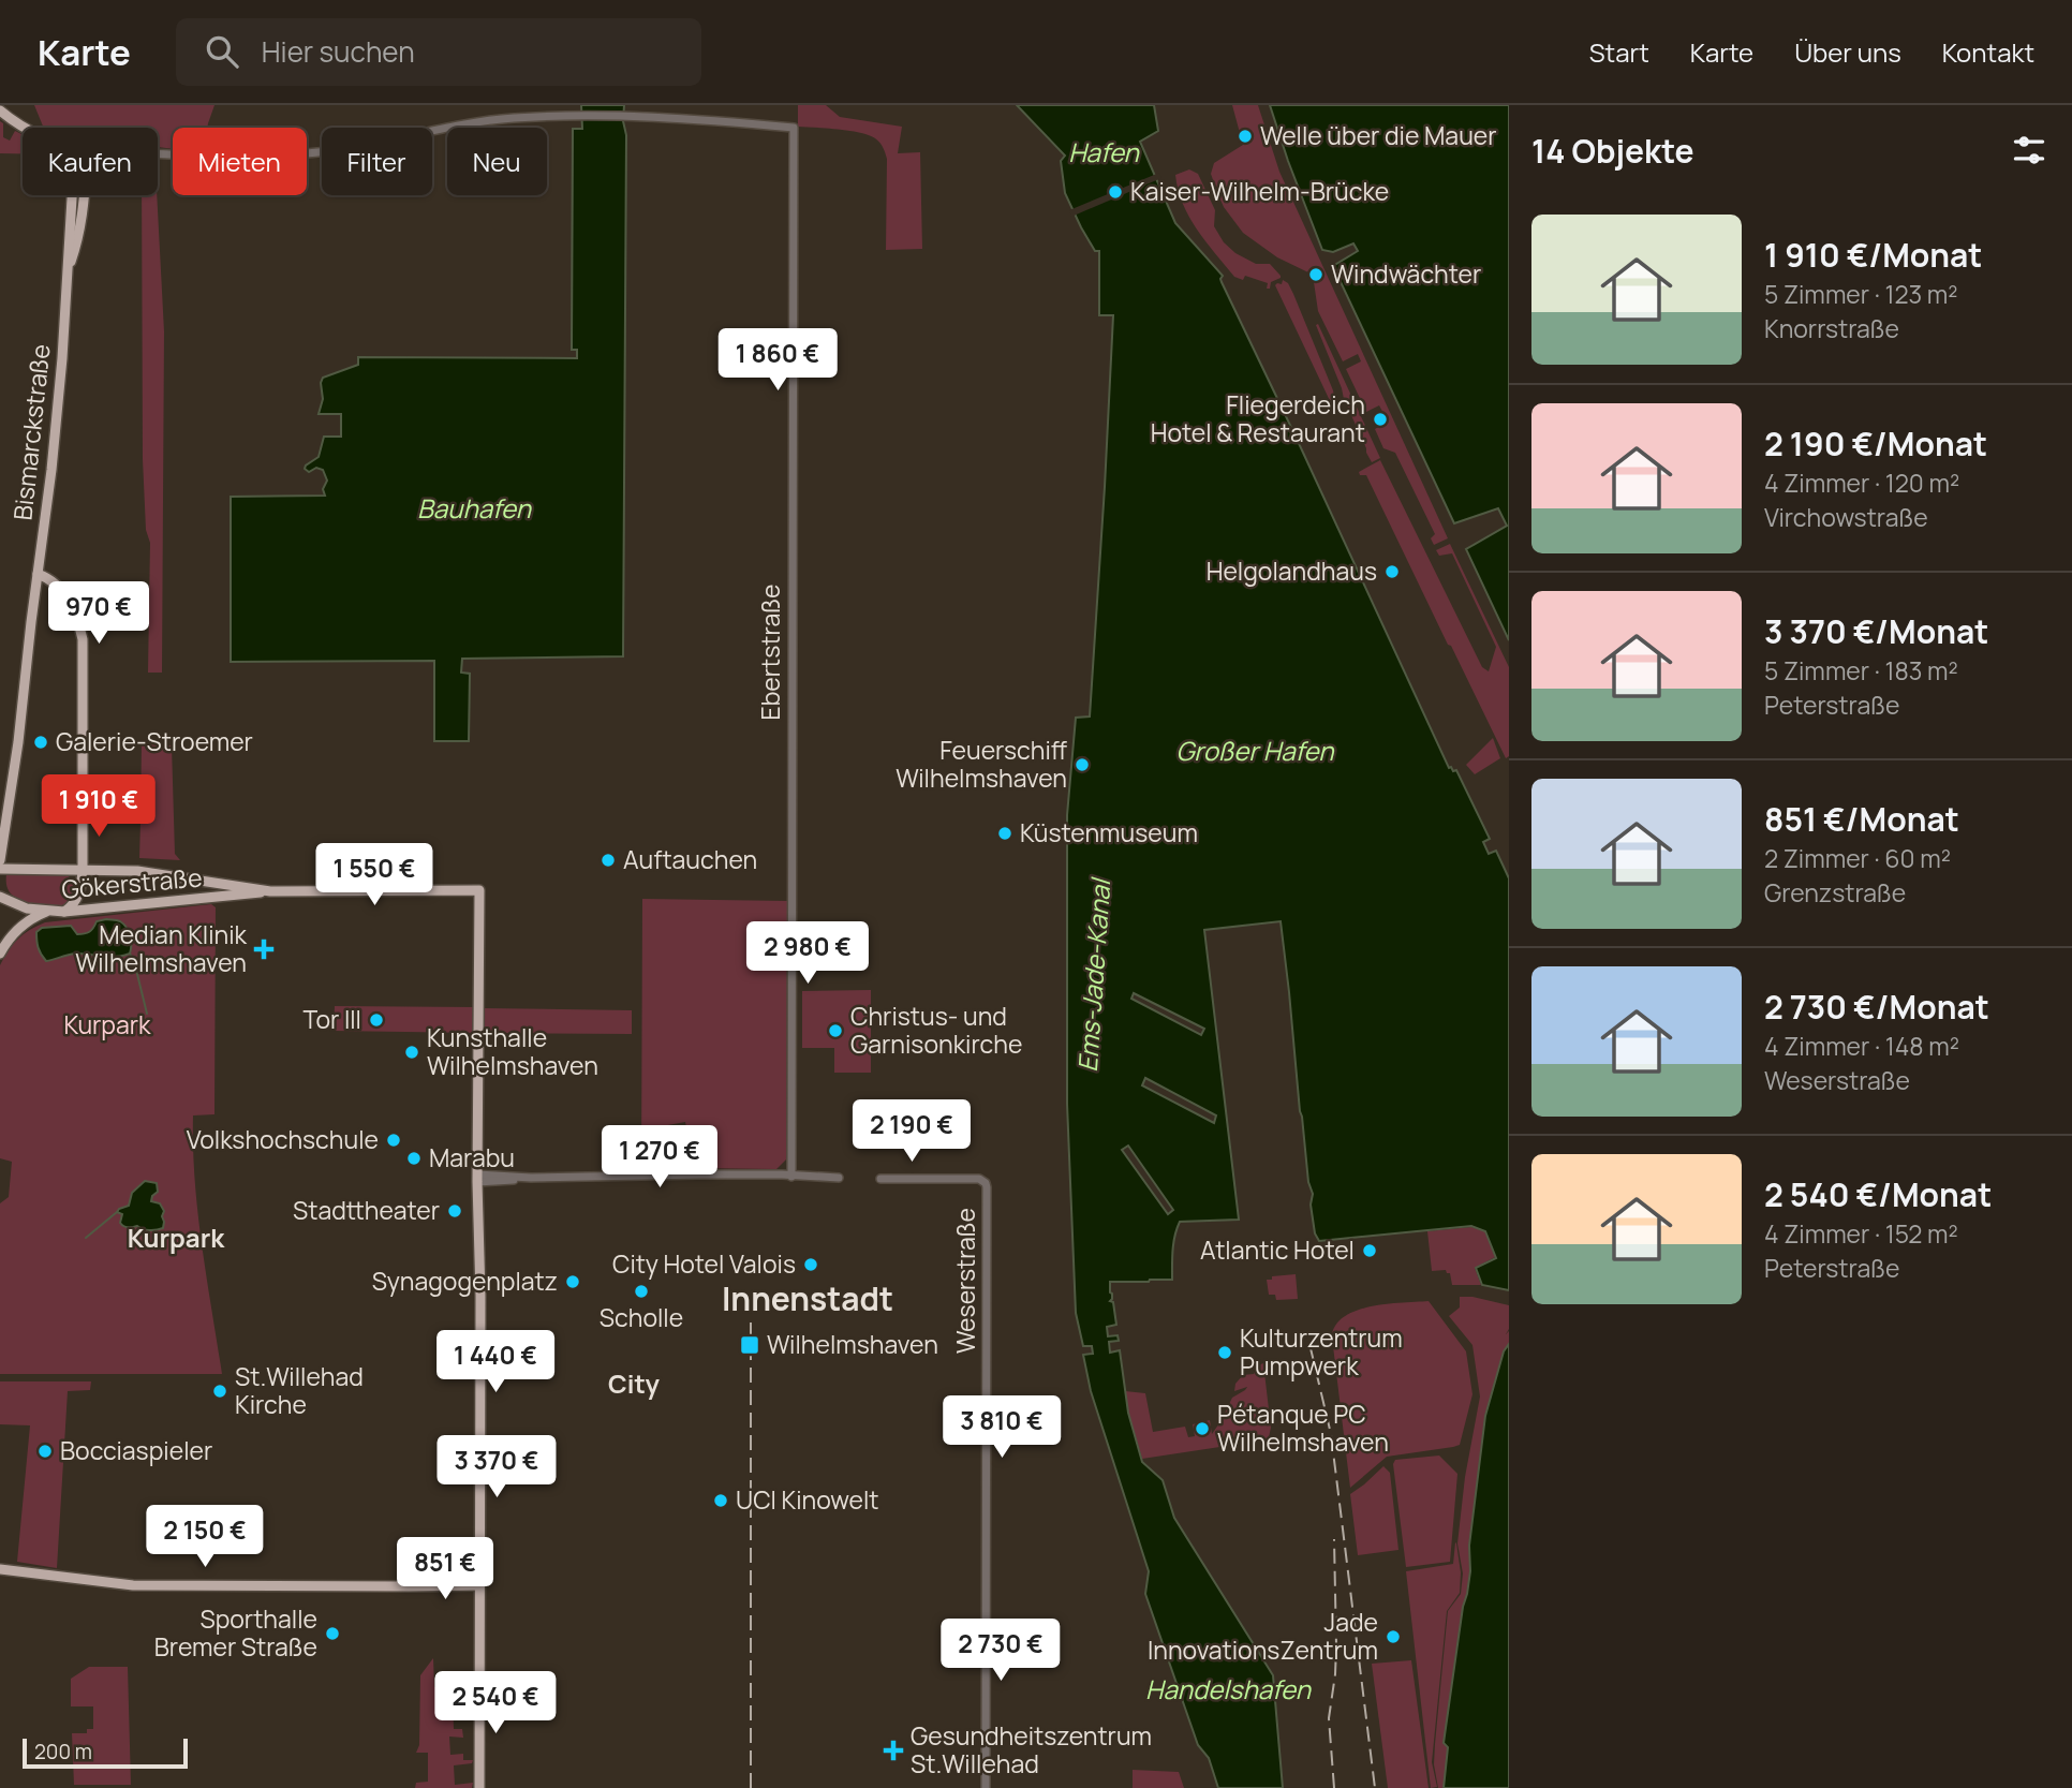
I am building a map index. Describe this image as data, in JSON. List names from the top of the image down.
{
  "streets": {
    "main road": ["Bismarckstraße", "Gökerstraße"],
    "street": ["Ebertstraße", "Weserstraße"]
  },
  "districts": ["Kurpark", "Innenstadt", "City"],
  "water": [
    "Hafen",
    "Bauhafen",
    "Großer Hafen",
    "Ems-Jade-Kanal",
    "Handelshafen"
  ],
  "parks": ["Kurpark"],
  "places": {
    "other": [
      "Welle über die Mauer",
      "Kaiser-Wilhelm-Brücke",
      "Windwächter",
      "Fliegerdeich Hotel & Restaurant",
      "Helgolandhaus",
      "Galerie-Stroemer",
      "Feuerschiff Wilhelmshaven",
      "Küstenmuseum",
      "Auftauchen",
      "Tor III",
      "Christus- und Garnisonkirche",
      "Kunsthalle Wilhelmshaven",
      "Volkshochschule",
      "Marabu",
      "Stadttheater",
      "Atlantic Hotel",
      "City Hotel Valois",
      "Synagogenplatz",
      "Scholle",
      "Kulturzentrum Pumpwerk",
      "St.Willehad Kirche",
      "Pétanque PC Wilhelmshaven",
      "Bocciaspieler",
      "UCI Kinowelt",
      "Sporthalle Bremer Straße",
      "Jade InnovationsZentrum"
    ],
    "health": ["Median Klinik Wilhelmshaven", "Gesundheitszentrum St.Willehad"],
    "transit": ["Wilhelmshaven"]
  },
  "scale_bar": "200 m",
  "page": {
    "header": "Karte",
    "search": "Hier suchen",
    "nav": [
      "Start",
      "Karte",
      "Über uns",
      "Kontakt"
    ],
    "heading": "14 Objekte",
    "chip": [
      "Kaufen",
      "Mieten",
      "Filter",
      "Neu"
    ],
    "list": [
      {
        "name": "1 910 €/Monat",
        "note": "5 Zimmer · 123 m² · Knorrstraße"
      },
      {
        "name": "2 190 €/Monat",
        "note": "4 Zimmer · 120 m² · Virchowstraße"
      },
      {
        "name": "3 370 €/Monat",
        "note": "5 Zimmer · 183 m² · Peterstraße"
      },
      {
        "name": "851 €/Monat",
        "note": "2 Zimmer · 60 m² · Grenzstraße"
      },
      {
        "name": "2 730 €/Monat",
        "note": "4 Zimmer · 148 m² · Weserstraße"
      },
      {
        "name": "2 540 €/Monat",
        "note": "4 Zimmer · 152 m² · Peterstraße"
      }
    ],
    "price": [
      "1 860 €",
      "970 €",
      "1 910 €",
      "1 550 €",
      "2 980 €",
      "2 190 €",
      "1 270 €",
      "1 440 €",
      "3 810 €",
      "3 370 €",
      "2 150 €",
      "851 €",
      "2 730 €",
      "2 540 €"
    ],
    "scale": "200 m"
  }
}
